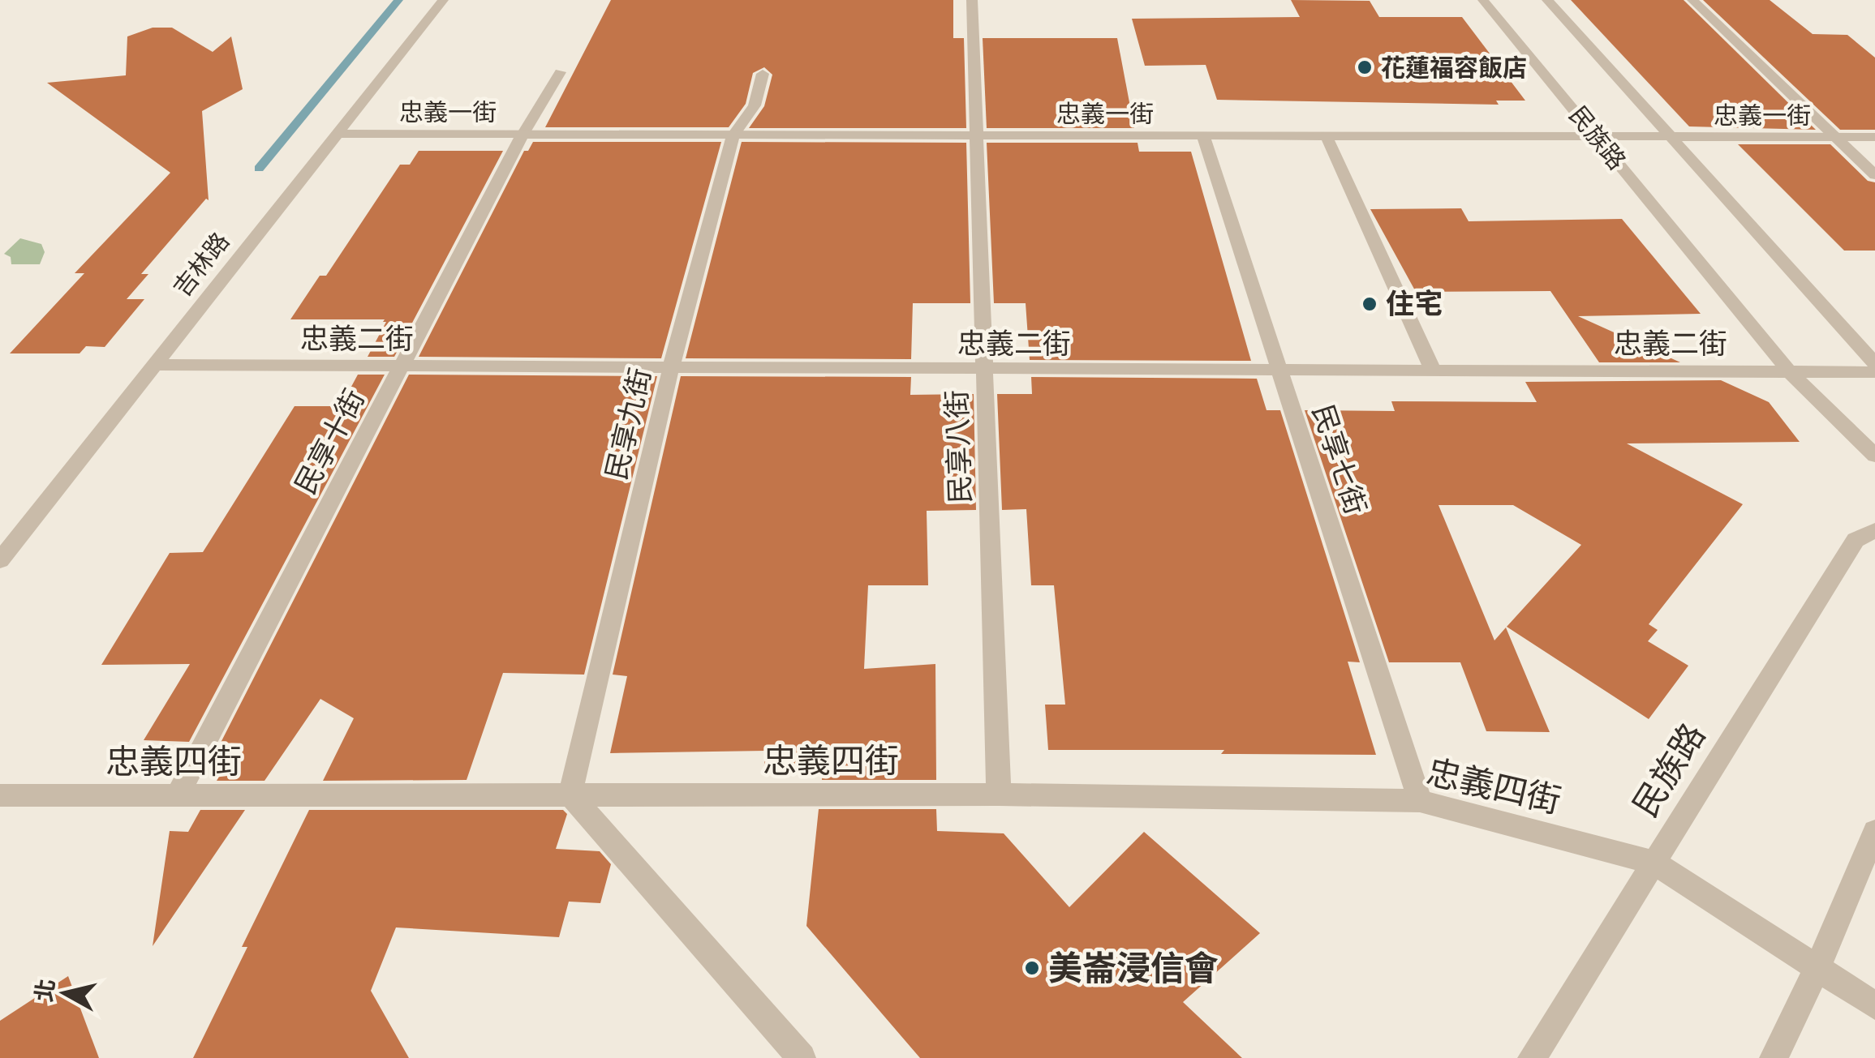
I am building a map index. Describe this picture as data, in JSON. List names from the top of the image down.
{
  "streets": {
    "street": [
      "忠義一街",
      "民族路",
      "吉林路",
      "忠義二街",
      "民享九街",
      "民享十街",
      "民享八街",
      "民享七街",
      "忠義四街"
    ]
  },
  "crossings": [
    ["忠義一街", "民族路"],
    ["忠義一街", "吉林路"],
    ["忠義一街", "民享九街"],
    ["忠義一街", "民享十街"],
    ["忠義一街", "民享八街"],
    ["忠義一街", "民享七街"],
    ["民族路", "忠義二街"],
    ["民族路", "忠義四街"],
    ["吉林路", "忠義二街"],
    ["忠義二街", "民享九街"],
    ["忠義二街", "民享十街"],
    ["忠義二街", "民享八街"],
    ["忠義二街", "民享七街"],
    ["民享九街", "忠義四街"],
    ["民享十街", "忠義四街"],
    ["民享八街", "忠義四街"],
    ["民享七街", "忠義四街"]
  ],
  "places": ["花蓮福容飯店", "住宅", "美崙浸信會"],
  "north": "left"
}
